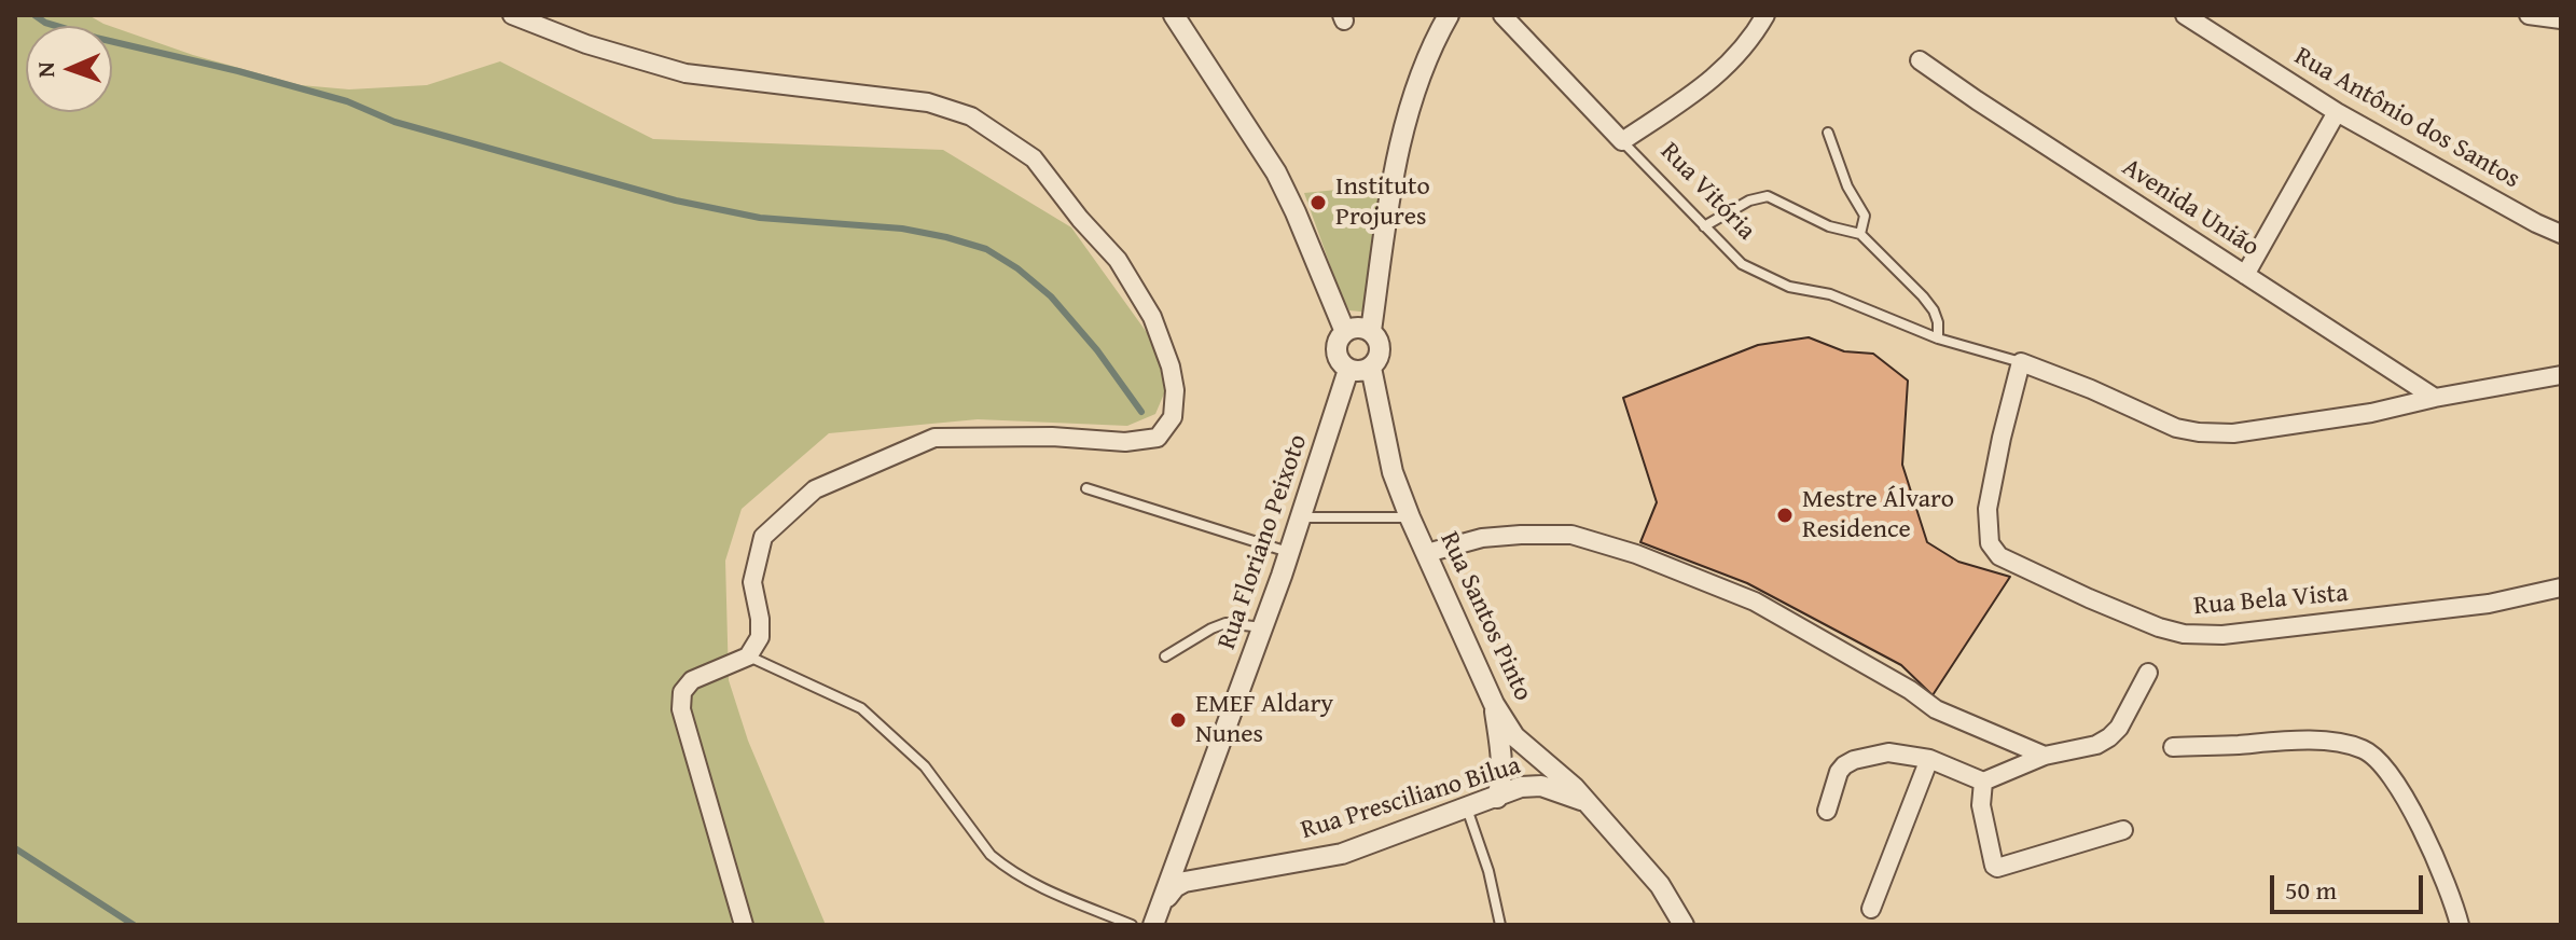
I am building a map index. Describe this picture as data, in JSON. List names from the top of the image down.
{
  "streets": {
    "street": [
      "Rua Antônio dos Santos",
      "Rua Vitória",
      "Avenida União",
      "Rua Floriano Peixoto",
      "Rua Bela Vista",
      "Rua Santos Pinto",
      "Rua Presciliano Bilua"
    ]
  },
  "crossings": [
    ["Rua Vitória", "Rua Bela Vista"],
    ["Rua Floriano Peixoto", "Rua Santos Pinto"],
    ["Rua Floriano Peixoto", "Rua Presciliano Bilua"],
    ["Rua Santos Pinto", "Rua Presciliano Bilua"]
  ],
  "places": ["Instituto Projures", "Mestre Álvaro Residence", "EMEF Aldary Nunes"],
  "scale_bar": "50 m",
  "north": "left"
}
